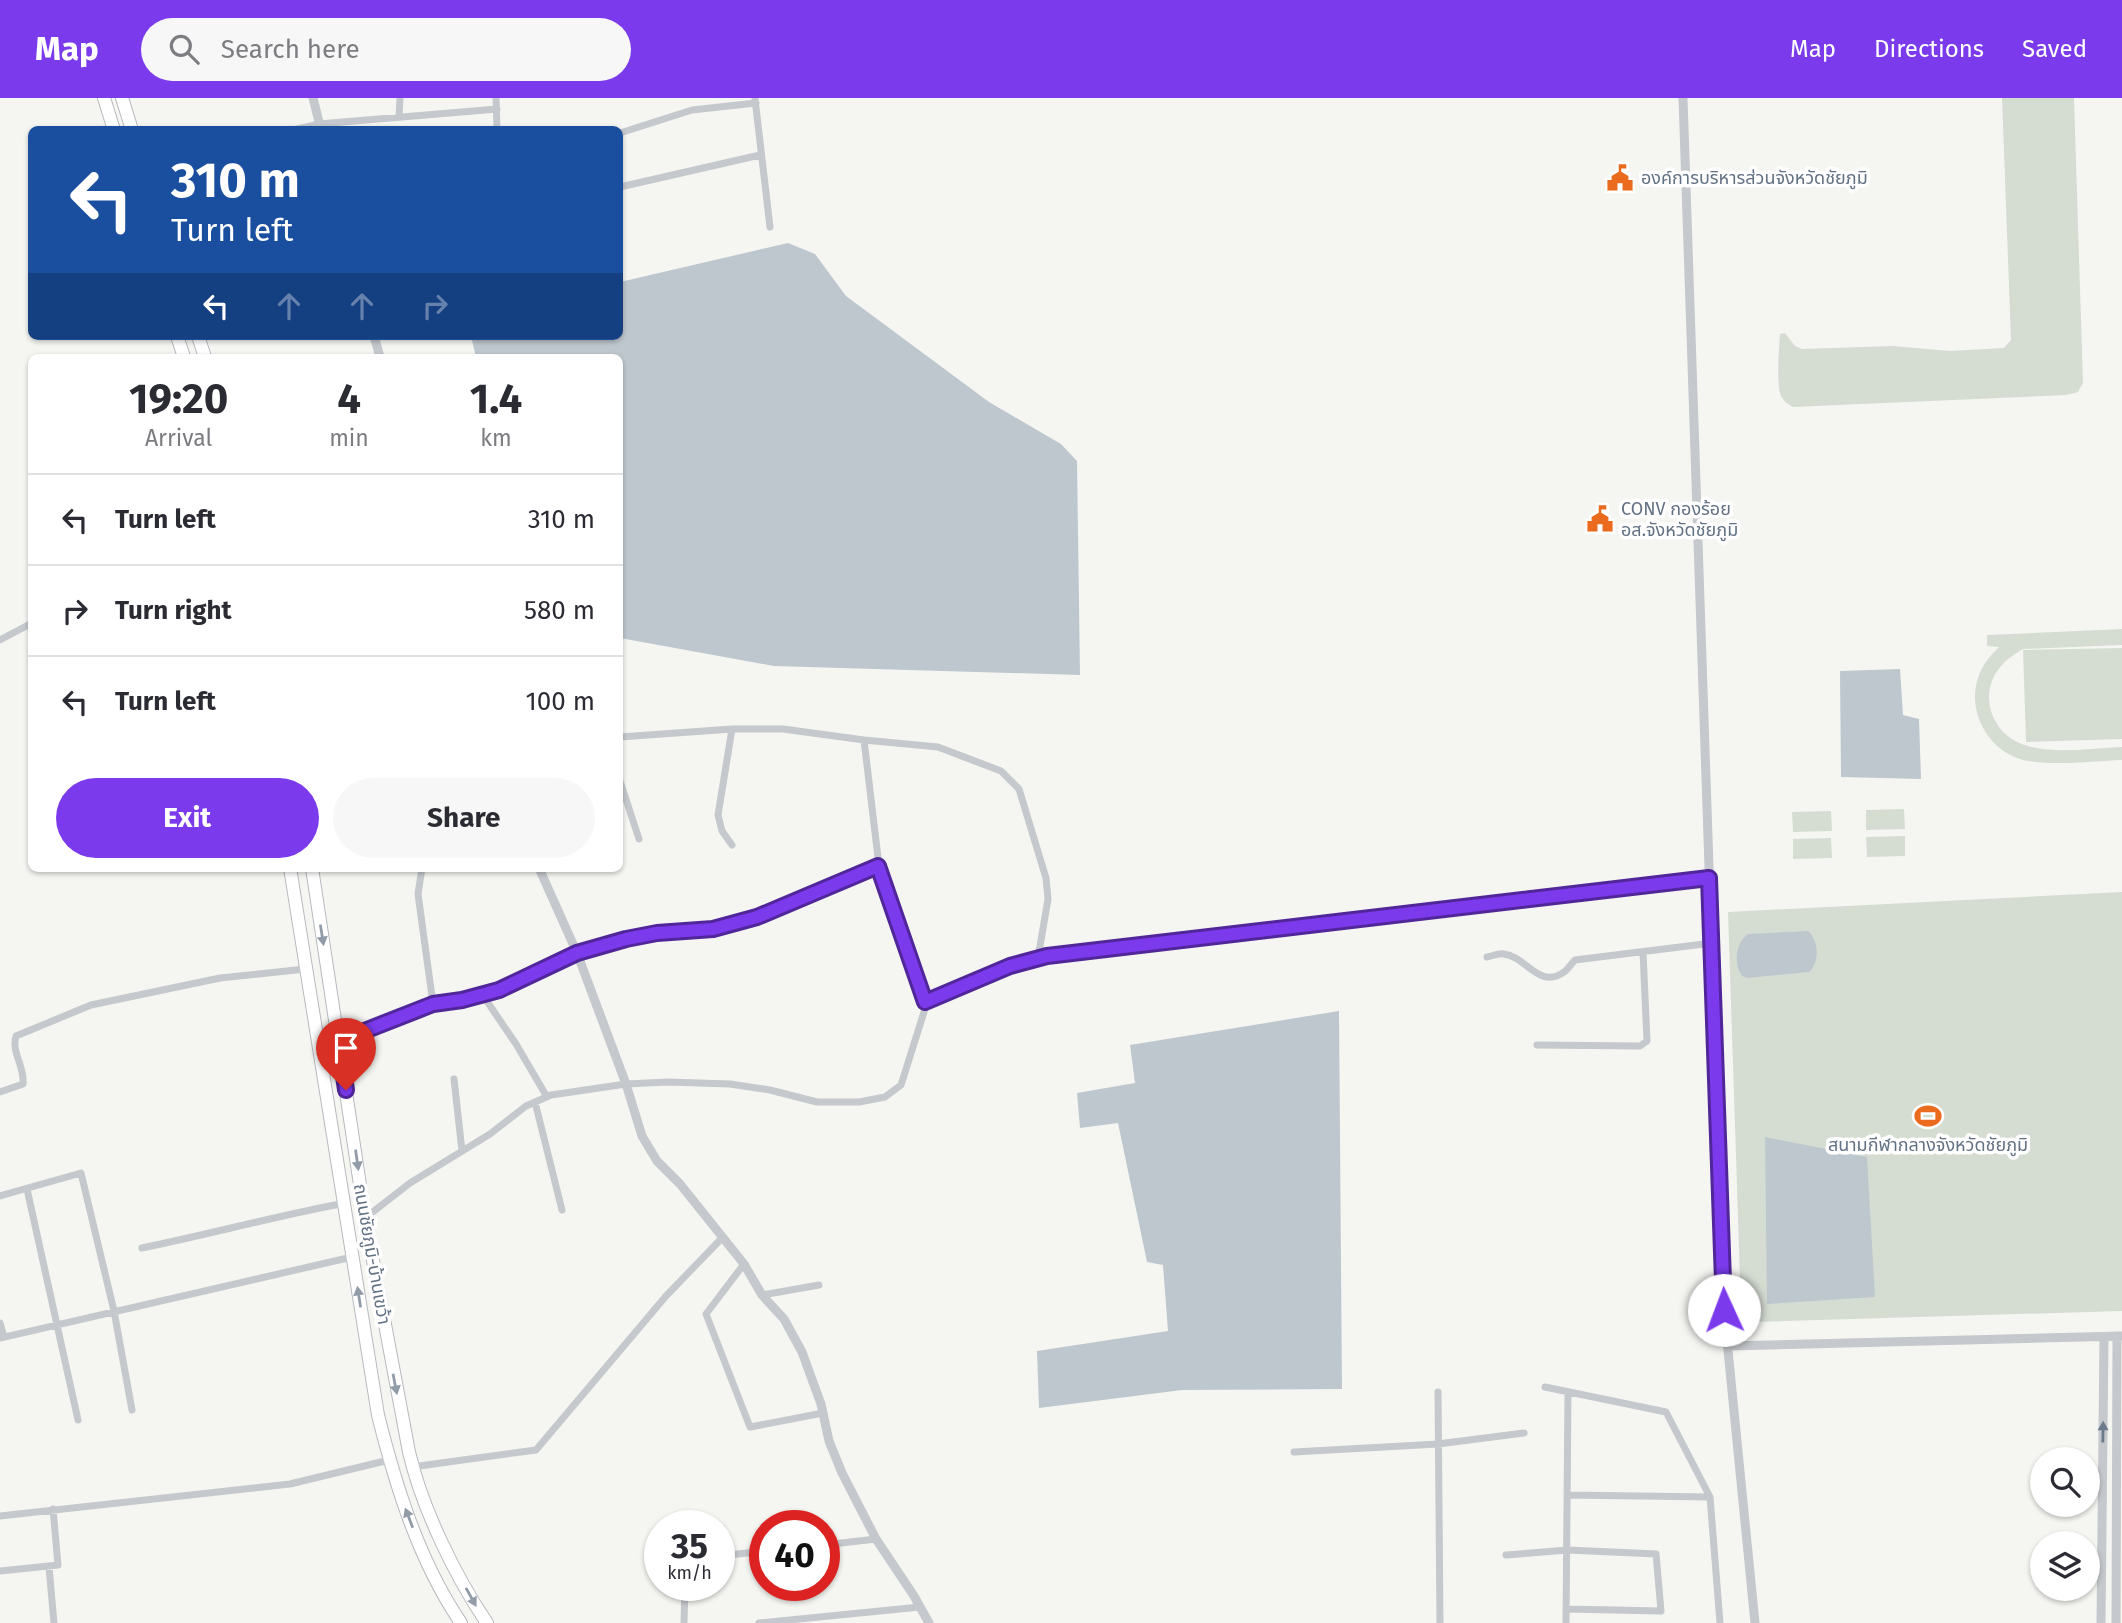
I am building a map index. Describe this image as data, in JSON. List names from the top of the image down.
{
  "streets": {
    "main road": ["ถนนชัยภูมิ-บ้านเขว้า"]
  },
  "places": {
    "public building": ["องค์การบริหารส่วนจังหวัดชัยภูมิ", "CONV กองร้อย อส.จังหวัดชัยภูมิ"],
    "sports": ["สนามกีฬากลางจังหวัดชัยภูมิ"]
  },
  "page": {
    "header": "Map",
    "search": "Search here",
    "nav": ["Map", "Directions", "Saved"],
    "turn": ["310 m", "Turn left"],
    "eta": [
      "19:20",
      "Arrival",
      "4",
      "min",
      "1.4",
      "km"
    ],
    "list": [
      {
        "name": "Turn left",
        "value": "310 m"
      },
      {
        "name": "Turn right",
        "value": "580 m"
      },
      {
        "name": "Turn left",
        "value": "100 m"
      }
    ],
    "buttons": ["Exit", "Share"],
    "speed": "35 km/h",
    "limit": "40"
  }
}
